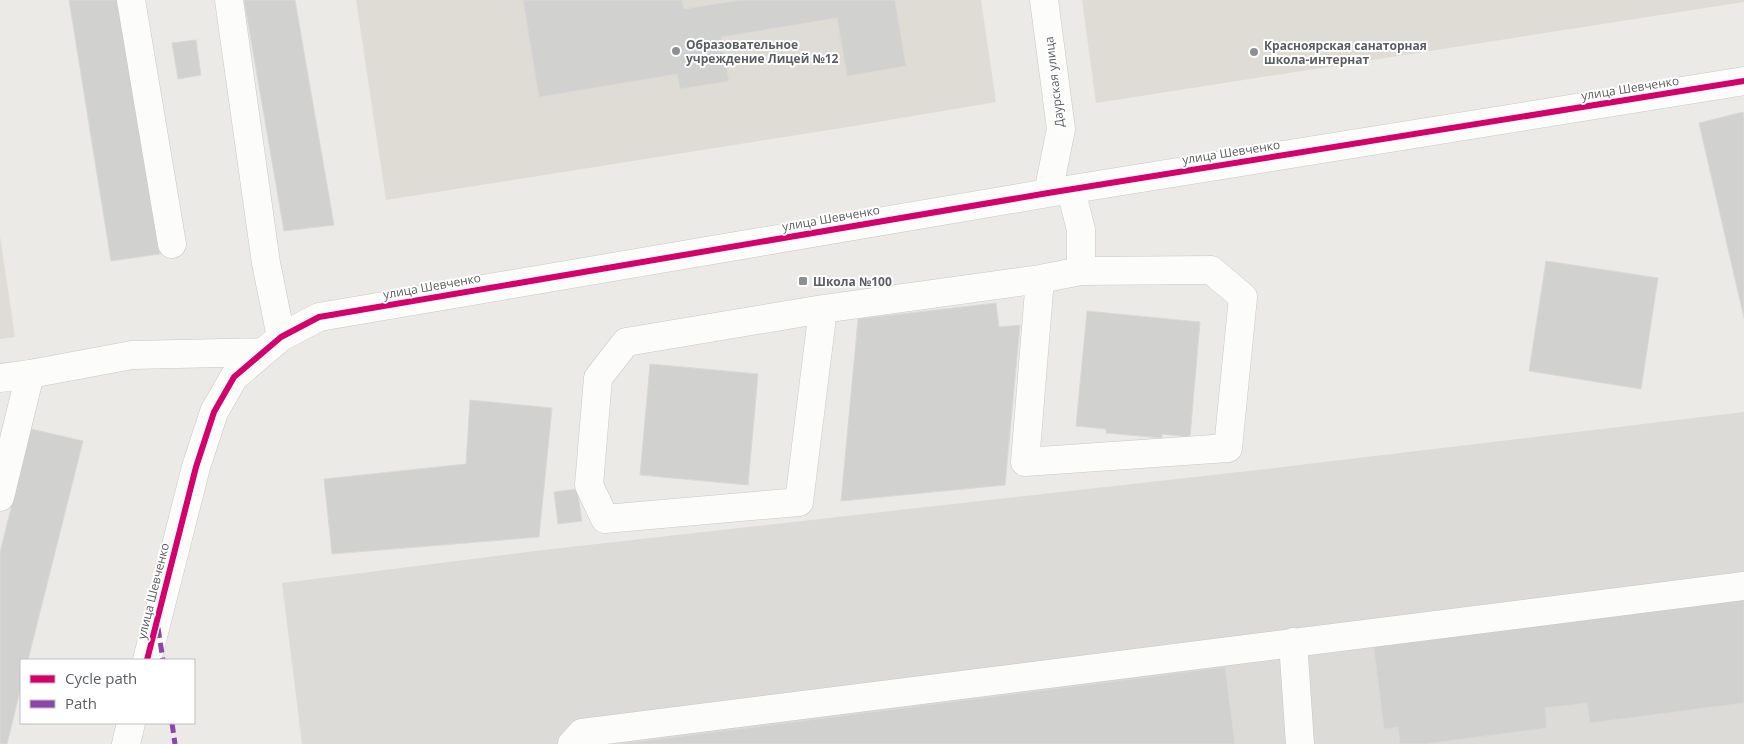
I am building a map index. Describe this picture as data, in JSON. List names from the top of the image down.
{
  "streets": {
    "street": ["Даурская улица", "улица Шевченко"]
  },
  "crossings": [
    ["Даурская улица", "улица Шевченко"]
  ],
  "places": {
    "other": ["Образовательное учреждение Лицей №12", "Красноярская санаторная школа-интернат"],
    "transit": ["Школа №100"]
  },
  "legend": ["Cycle path", "Path"]
}
